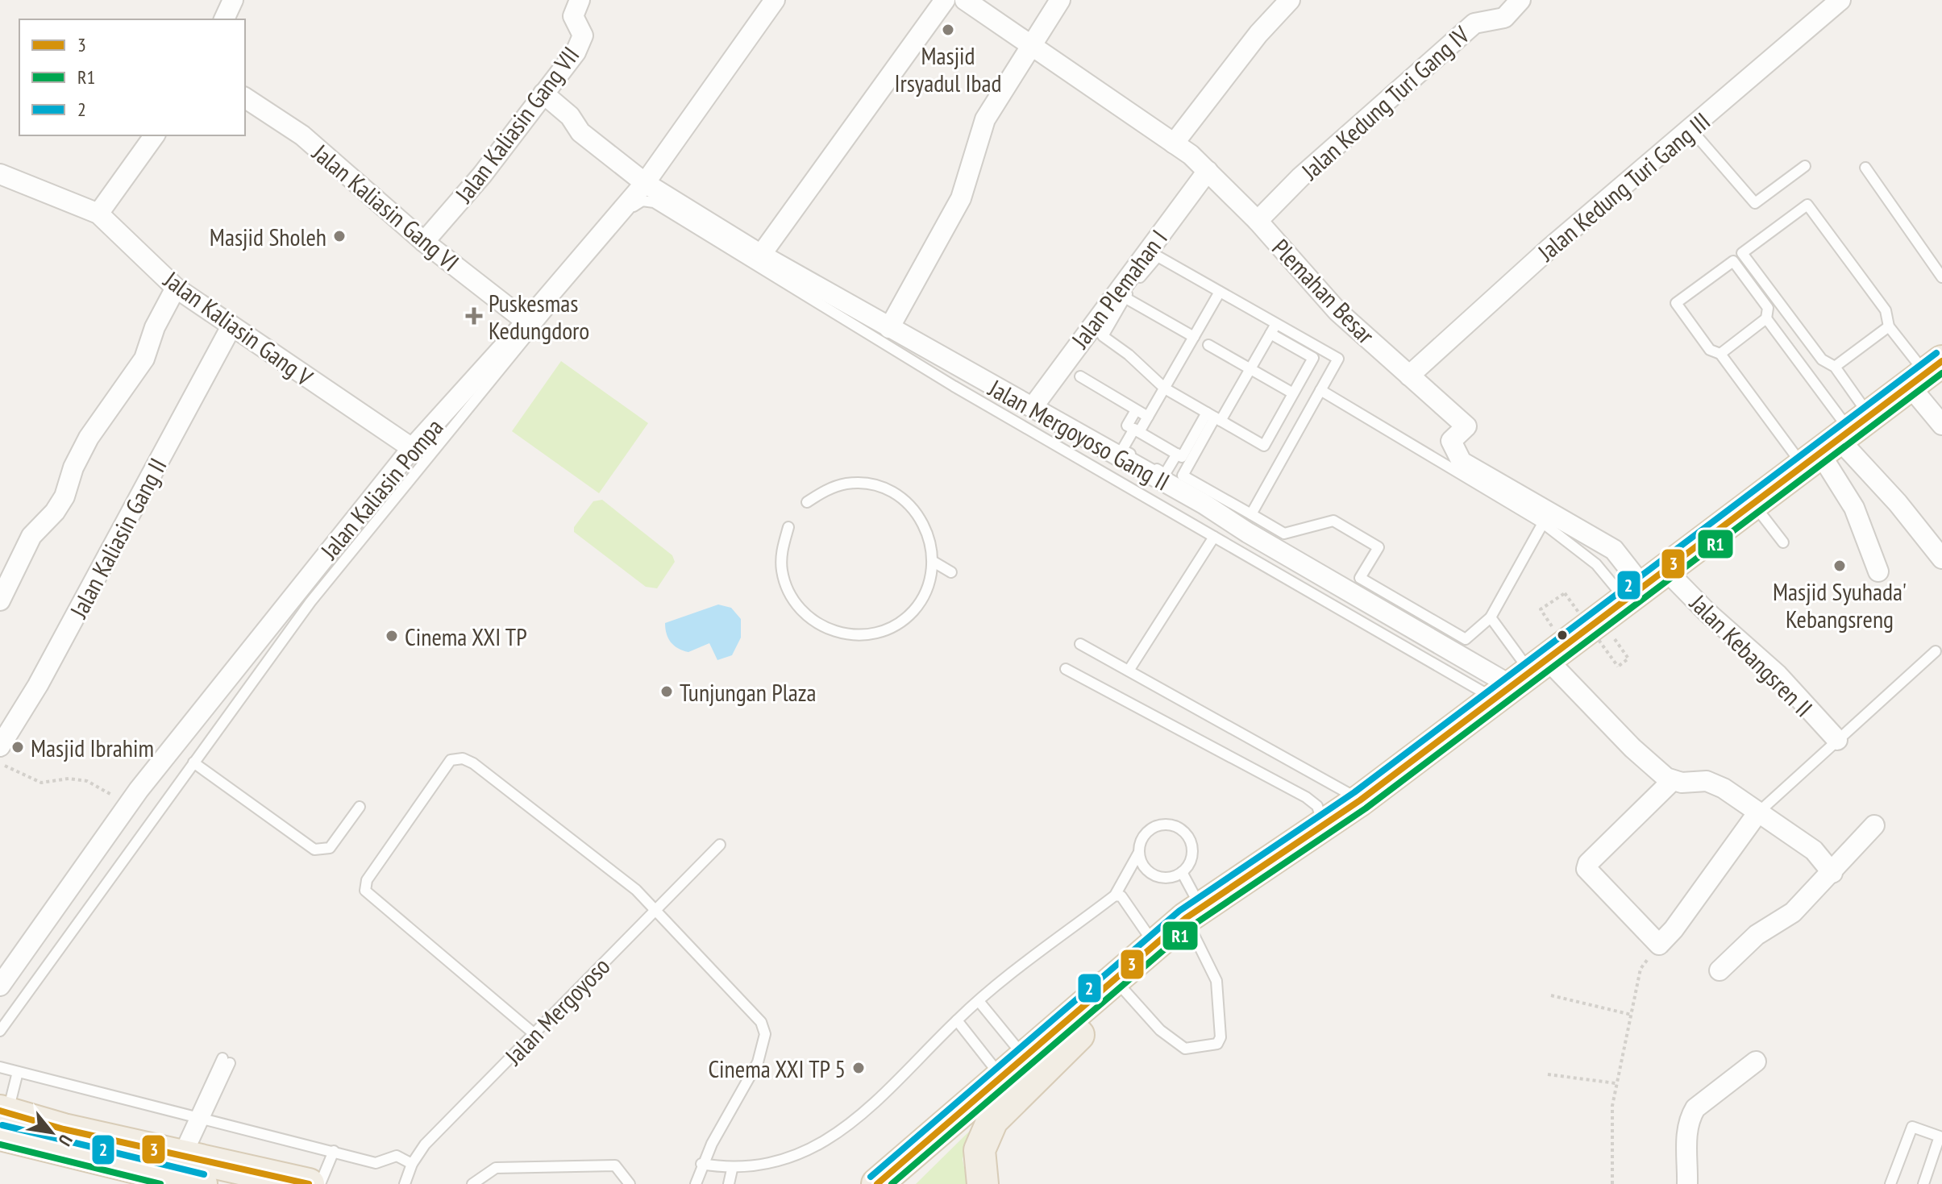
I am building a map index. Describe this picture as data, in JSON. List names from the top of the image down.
{
  "streets": {
    "street": [
      "Jalan Kedung Turi Gang IV",
      "Jalan Kaliasin Gang VII",
      "Jalan Kedung Turi Gang III",
      "Jalan Kaliasin Gang VI",
      "Jalan Plemahan I",
      "Plemahan Besar",
      "Jalan Kaliasin Gang V",
      "Jalan Mergoyoso Gang II",
      "Jalan Kaliasin Pompa",
      "Jalan Kaliasin Gang II",
      "Jalan Kebangsren II"
    ],
    "lane": ["Jalan Mergoyoso"]
  },
  "crossings": [
    ["Jalan Kedung Turi Gang IV", "Plemahan Besar"],
    ["Jalan Kaliasin Gang VII", "Jalan Kaliasin Gang VI"],
    ["Jalan Kaliasin Gang VII", "Jalan Mergoyoso Gang II"],
    ["Jalan Kedung Turi Gang III", "Plemahan Besar"],
    ["Jalan Kaliasin Gang VI", "Jalan Kaliasin Pompa"],
    ["Jalan Plemahan I", "Plemahan Besar"],
    ["Jalan Plemahan I", "Jalan Mergoyoso Gang II"],
    ["Plemahan Besar", "Jalan Kebangsren II"],
    ["Jalan Kaliasin Gang V", "Jalan Kaliasin Pompa"],
    ["Jalan Kaliasin Gang V", "Jalan Kaliasin Gang II"],
    ["Jalan Mergoyoso Gang II", "Jalan Kaliasin Pompa"]
  ],
  "places": {
    "other": [
      "Masjid Irsyadul Ibad",
      "Masjid Sholeh",
      "Masjid Syuhada' Kebangsreng",
      "Cinema XXI TP",
      "Tunjungan Plaza",
      "Masjid Ibrahim",
      "Cinema XXI TP 5"
    ],
    "health": ["Puskesmas Kedungdoro"]
  },
  "lines": ["transit line 2", "transit line 3", "transit line R1"],
  "legend": ["3", "R1", "2"],
  "north": "bottom right"
}
